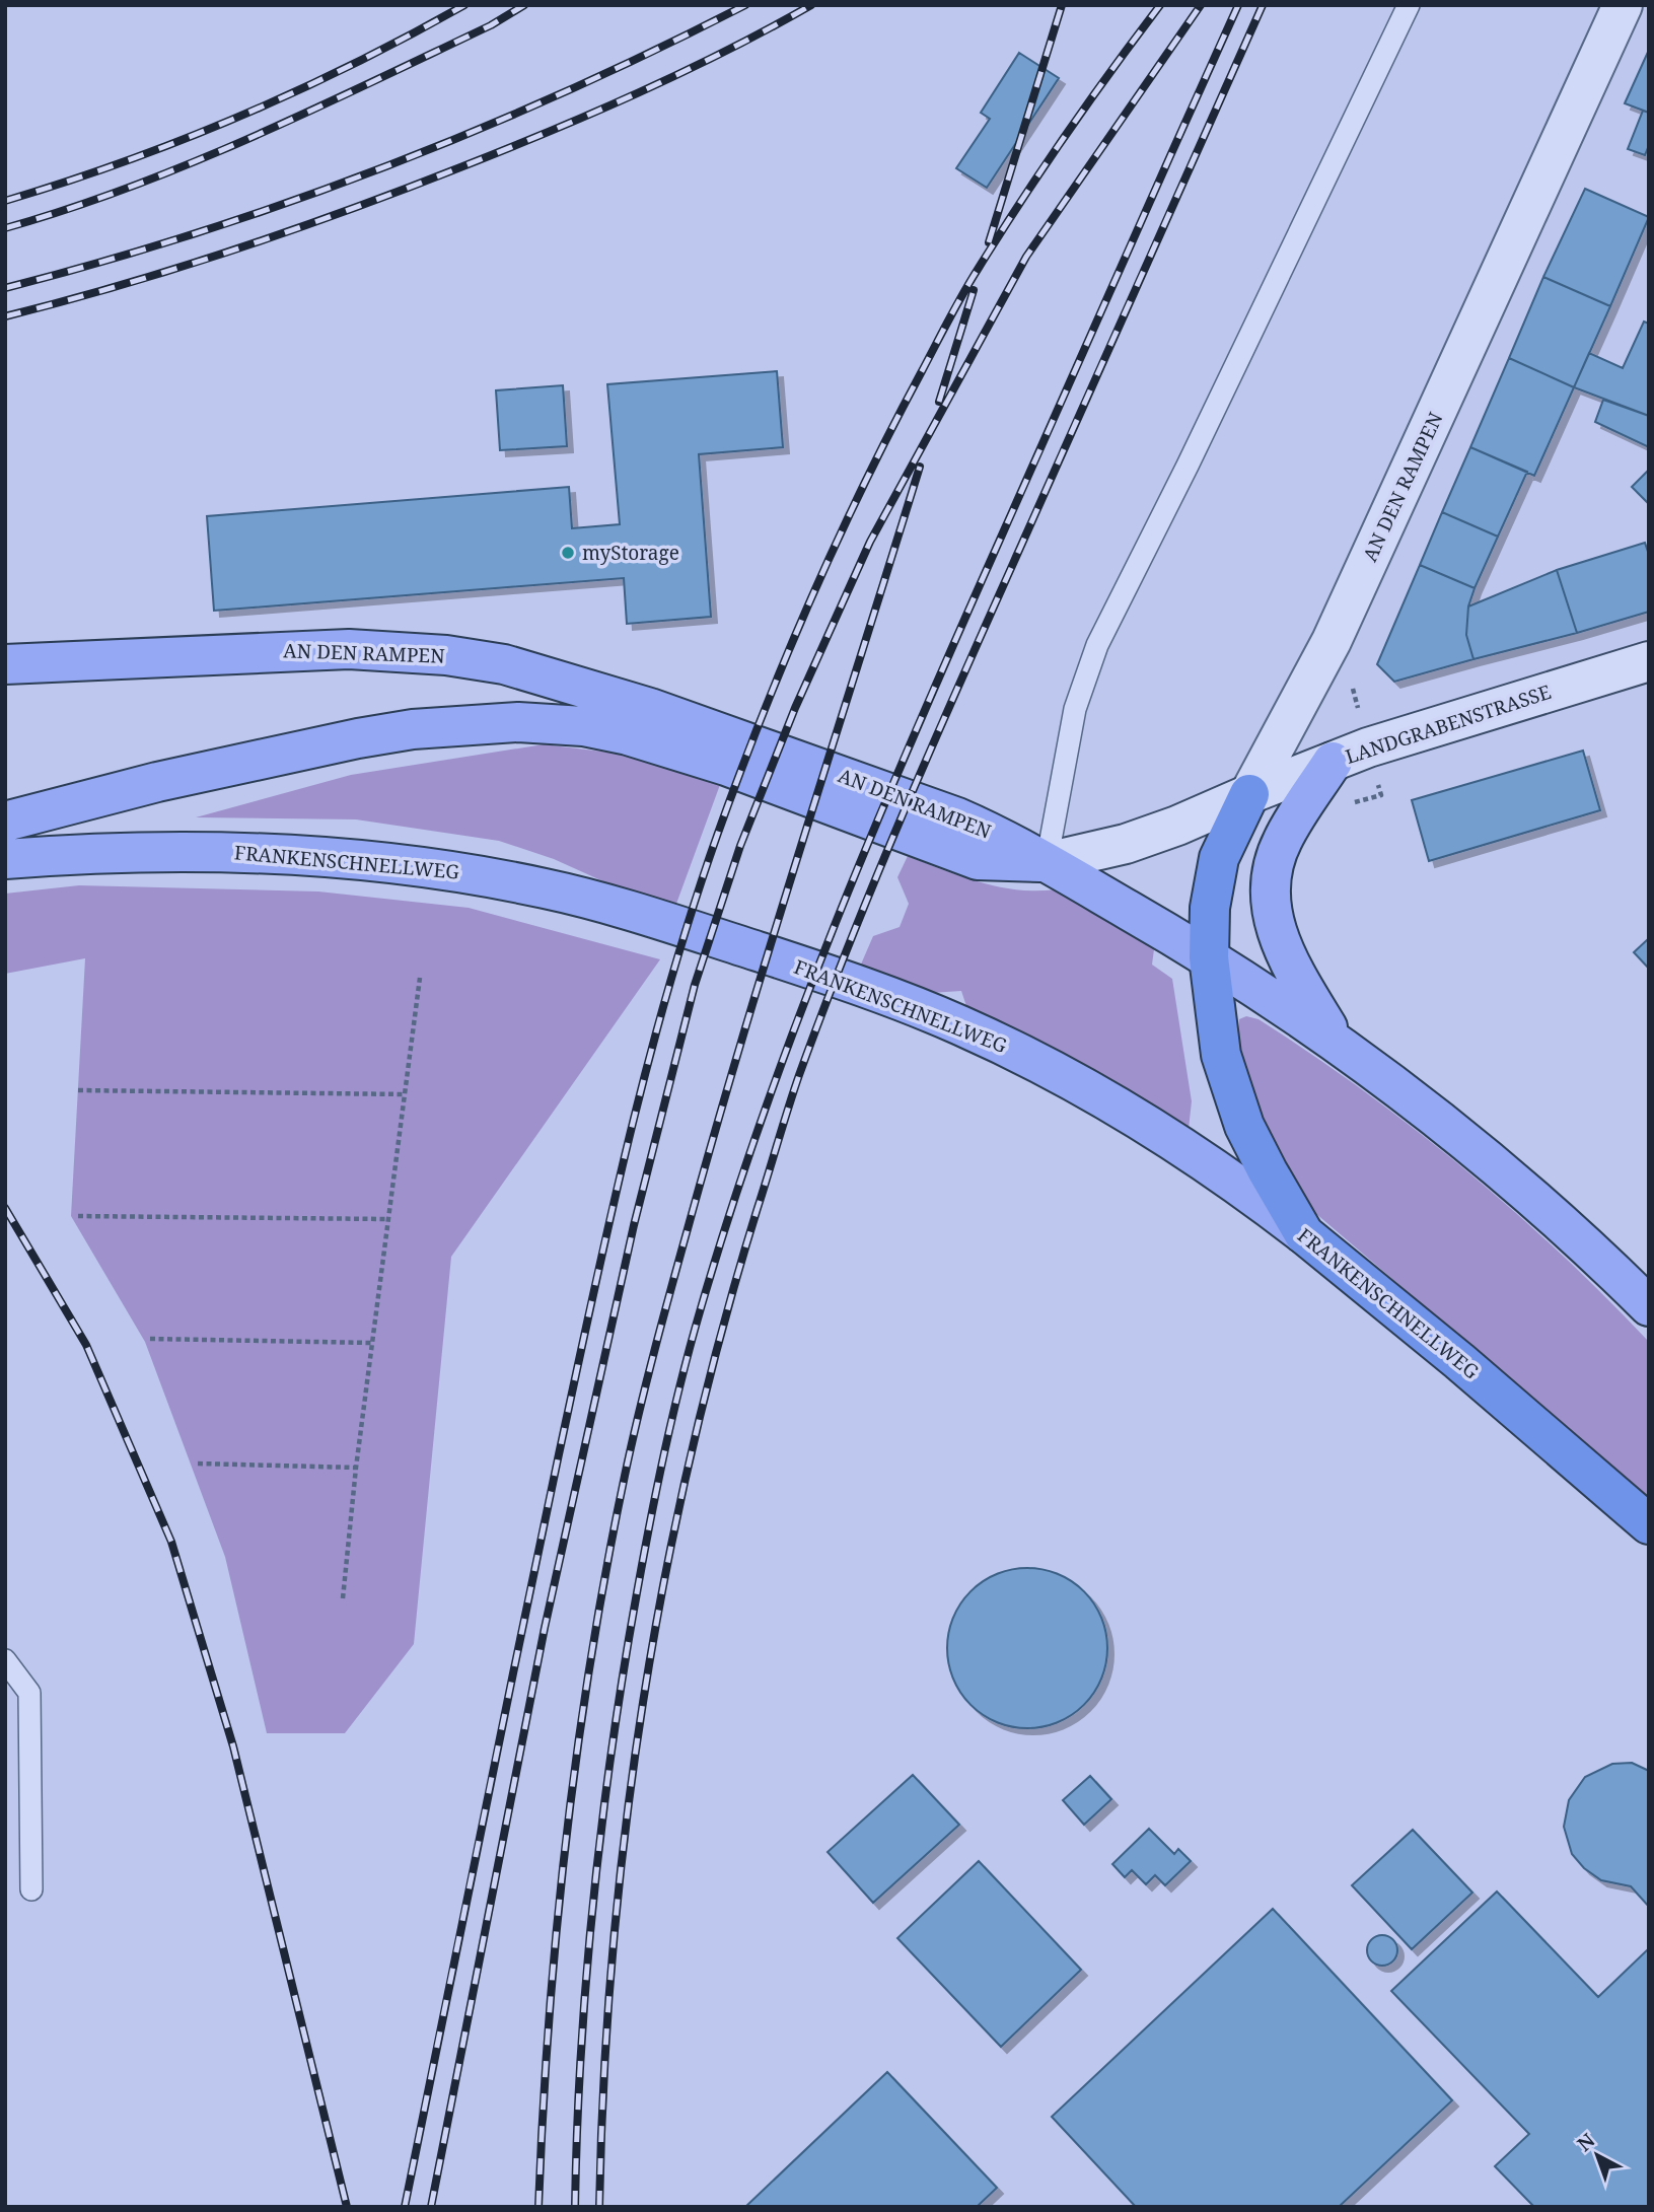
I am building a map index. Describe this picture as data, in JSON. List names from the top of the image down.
{
  "streets": {
    "highway": ["FRANKENSCHNELLWEG"],
    "main road": ["AN DEN RAMPEN"],
    "street": ["LANDGRABENSTRASSE"]
  },
  "crossings": [
    ["AN DEN RAMPEN", "LANDGRABENSTRASSE"]
  ],
  "places": ["myStorage"],
  "north": "top left"
}
